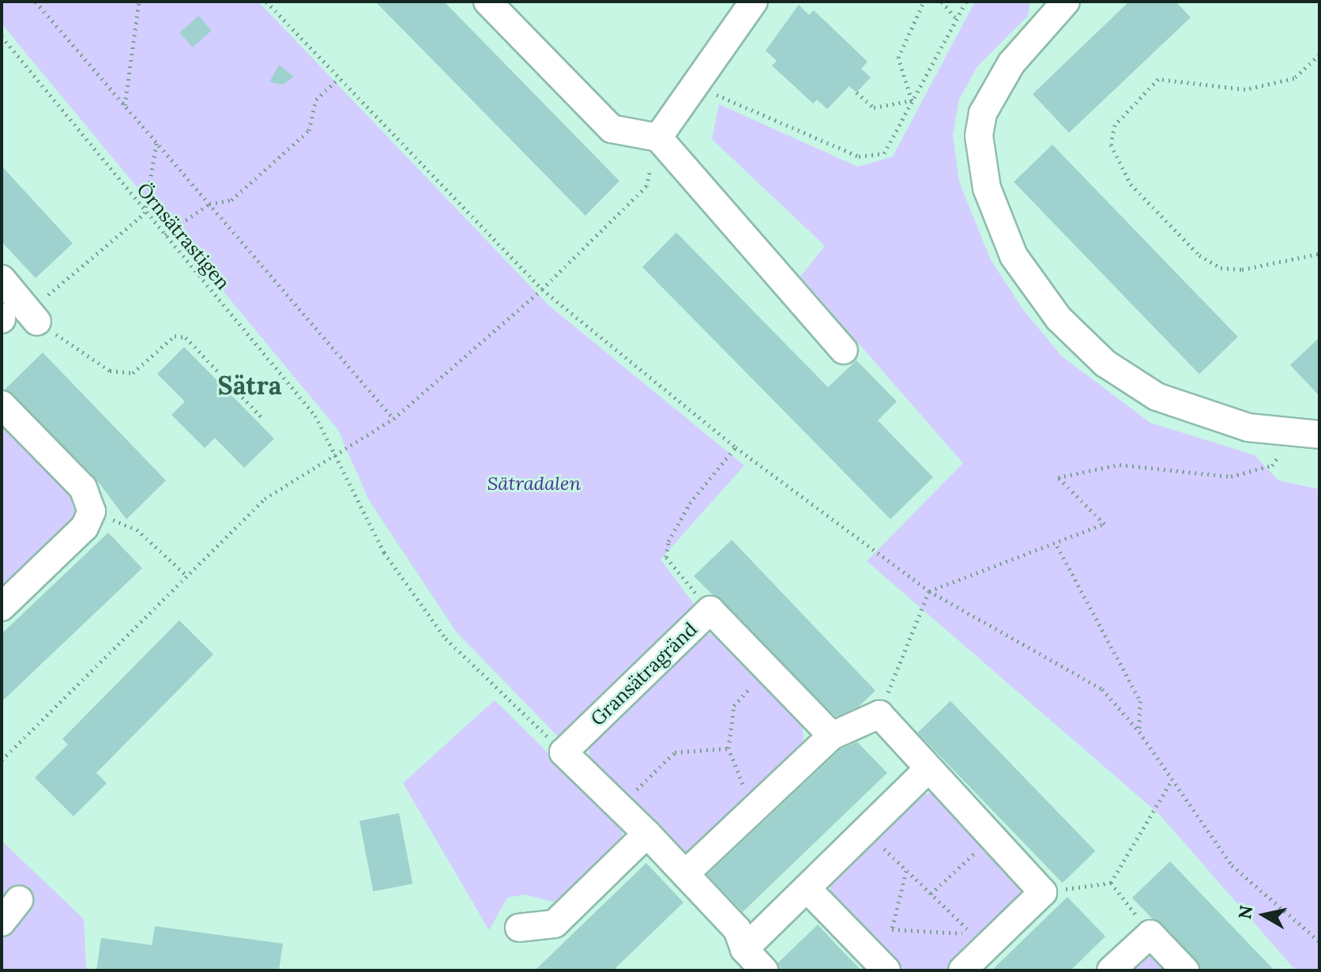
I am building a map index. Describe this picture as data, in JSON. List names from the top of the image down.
{
  "streets": {
    "street": ["Gransätragränd"],
    "path": ["Örnsätrastigen"]
  },
  "crossings": [
    ["Örnsätrastigen", "Gransätragränd"]
  ],
  "districts": ["Sätra"],
  "parks": ["Sätradalen"],
  "north": "left"
}
